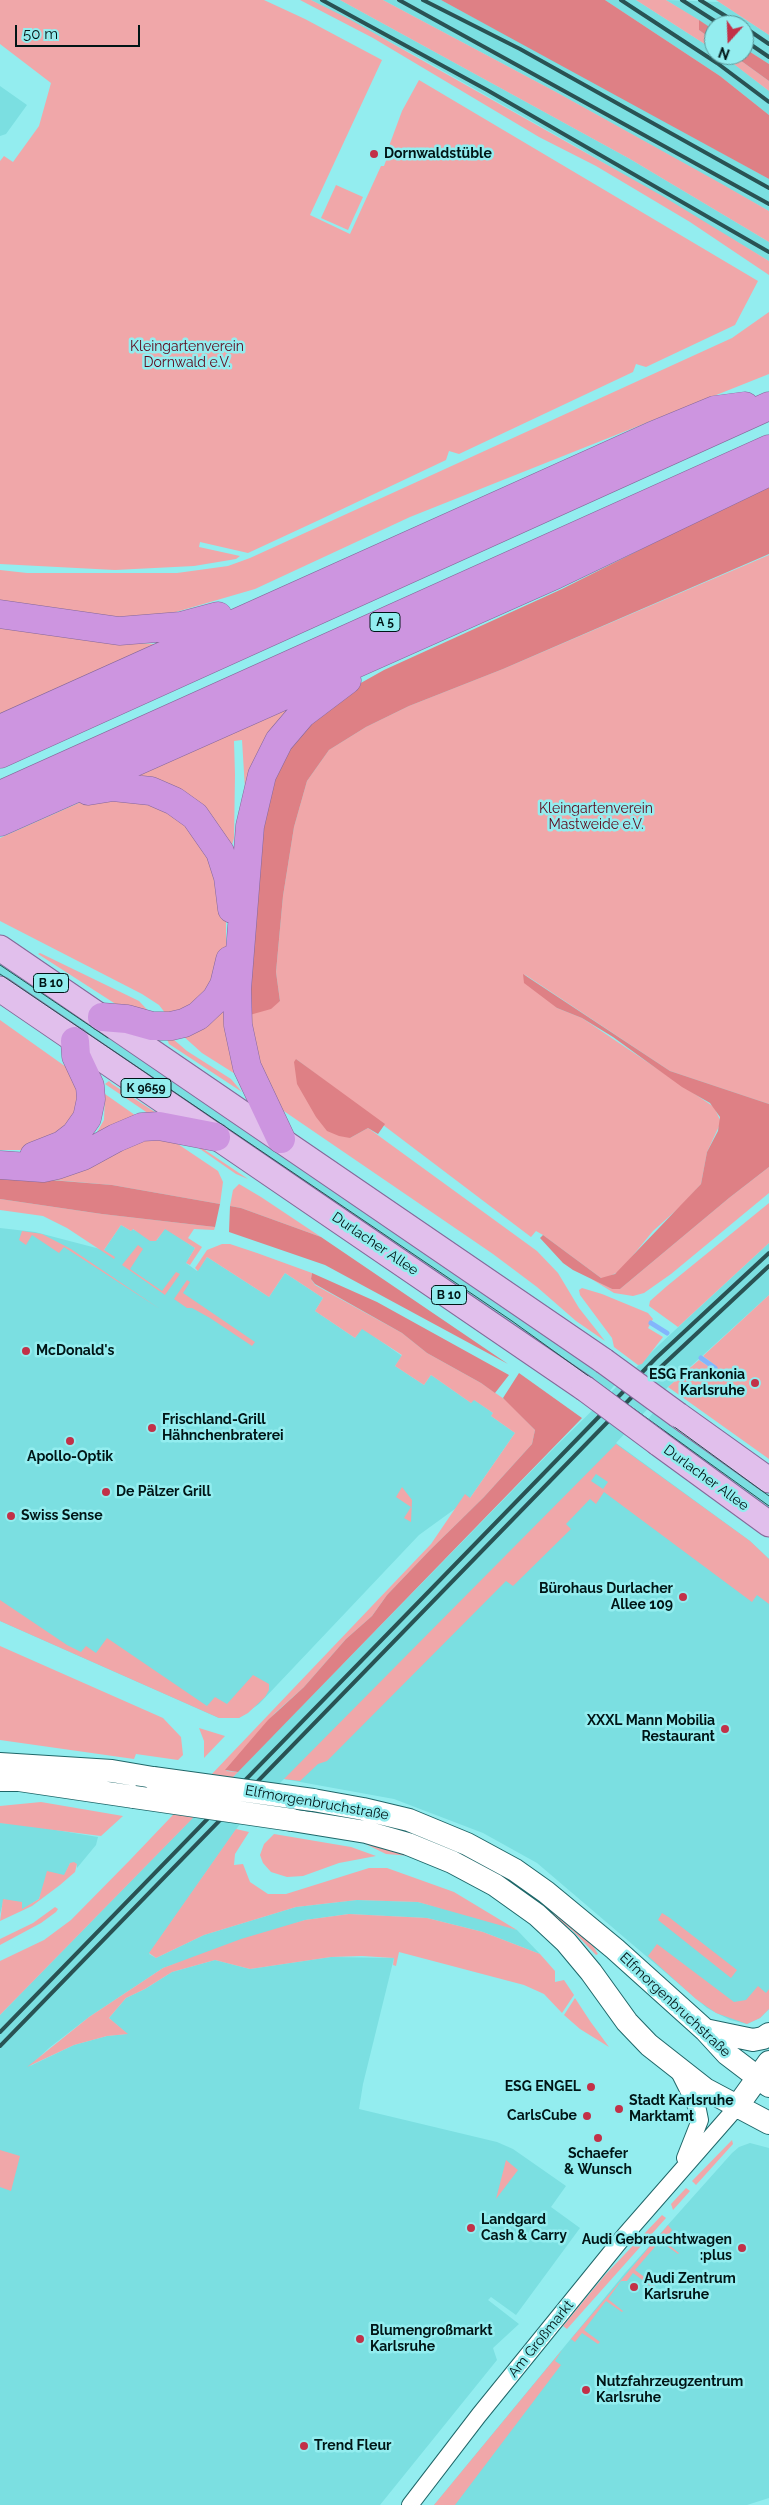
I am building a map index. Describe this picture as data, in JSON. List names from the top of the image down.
{
  "streets": {
    "highway": ["A 5"],
    "main road": [
      "B 10",
      "K 9659",
      "Durlacher Allee",
      "Elfmorgenbruchstraße",
      "Am Großmarkt"
    ]
  },
  "crossings": [
    ["Elfmorgenbruchstraße", "Am Großmarkt"]
  ],
  "parks": ["Kleingartenverein Dornwald e.V.", "Kleingartenverein Mastweide e.V."],
  "places": [
    "Dornwaldstüble",
    "McDonald's",
    "ESG Frankonia Karlsruhe",
    "Frischland-Grill Hähnchenbraterei",
    "Apollo-Optik",
    "De Pälzer Grill",
    "Swiss Sense",
    "Bürohaus Durlacher Allee 109",
    "XXXL Mann Mobilia Restaurant",
    "ESG ENGEL",
    "Stadt Karlsruhe Marktamt",
    "CarlsCube",
    "Schaefer & Wunsch",
    "Landgard Cash & Carry",
    "Audi Gebrauchtwagen :plus",
    "Audi Zentrum Karlsruhe",
    "Blumengroßmarkt Karlsruhe",
    "Nutzfahrzeugzentrum Karlsruhe",
    "Trend Fleur"
  ],
  "scale_bar": "50 m",
  "north": "bottom"
}
